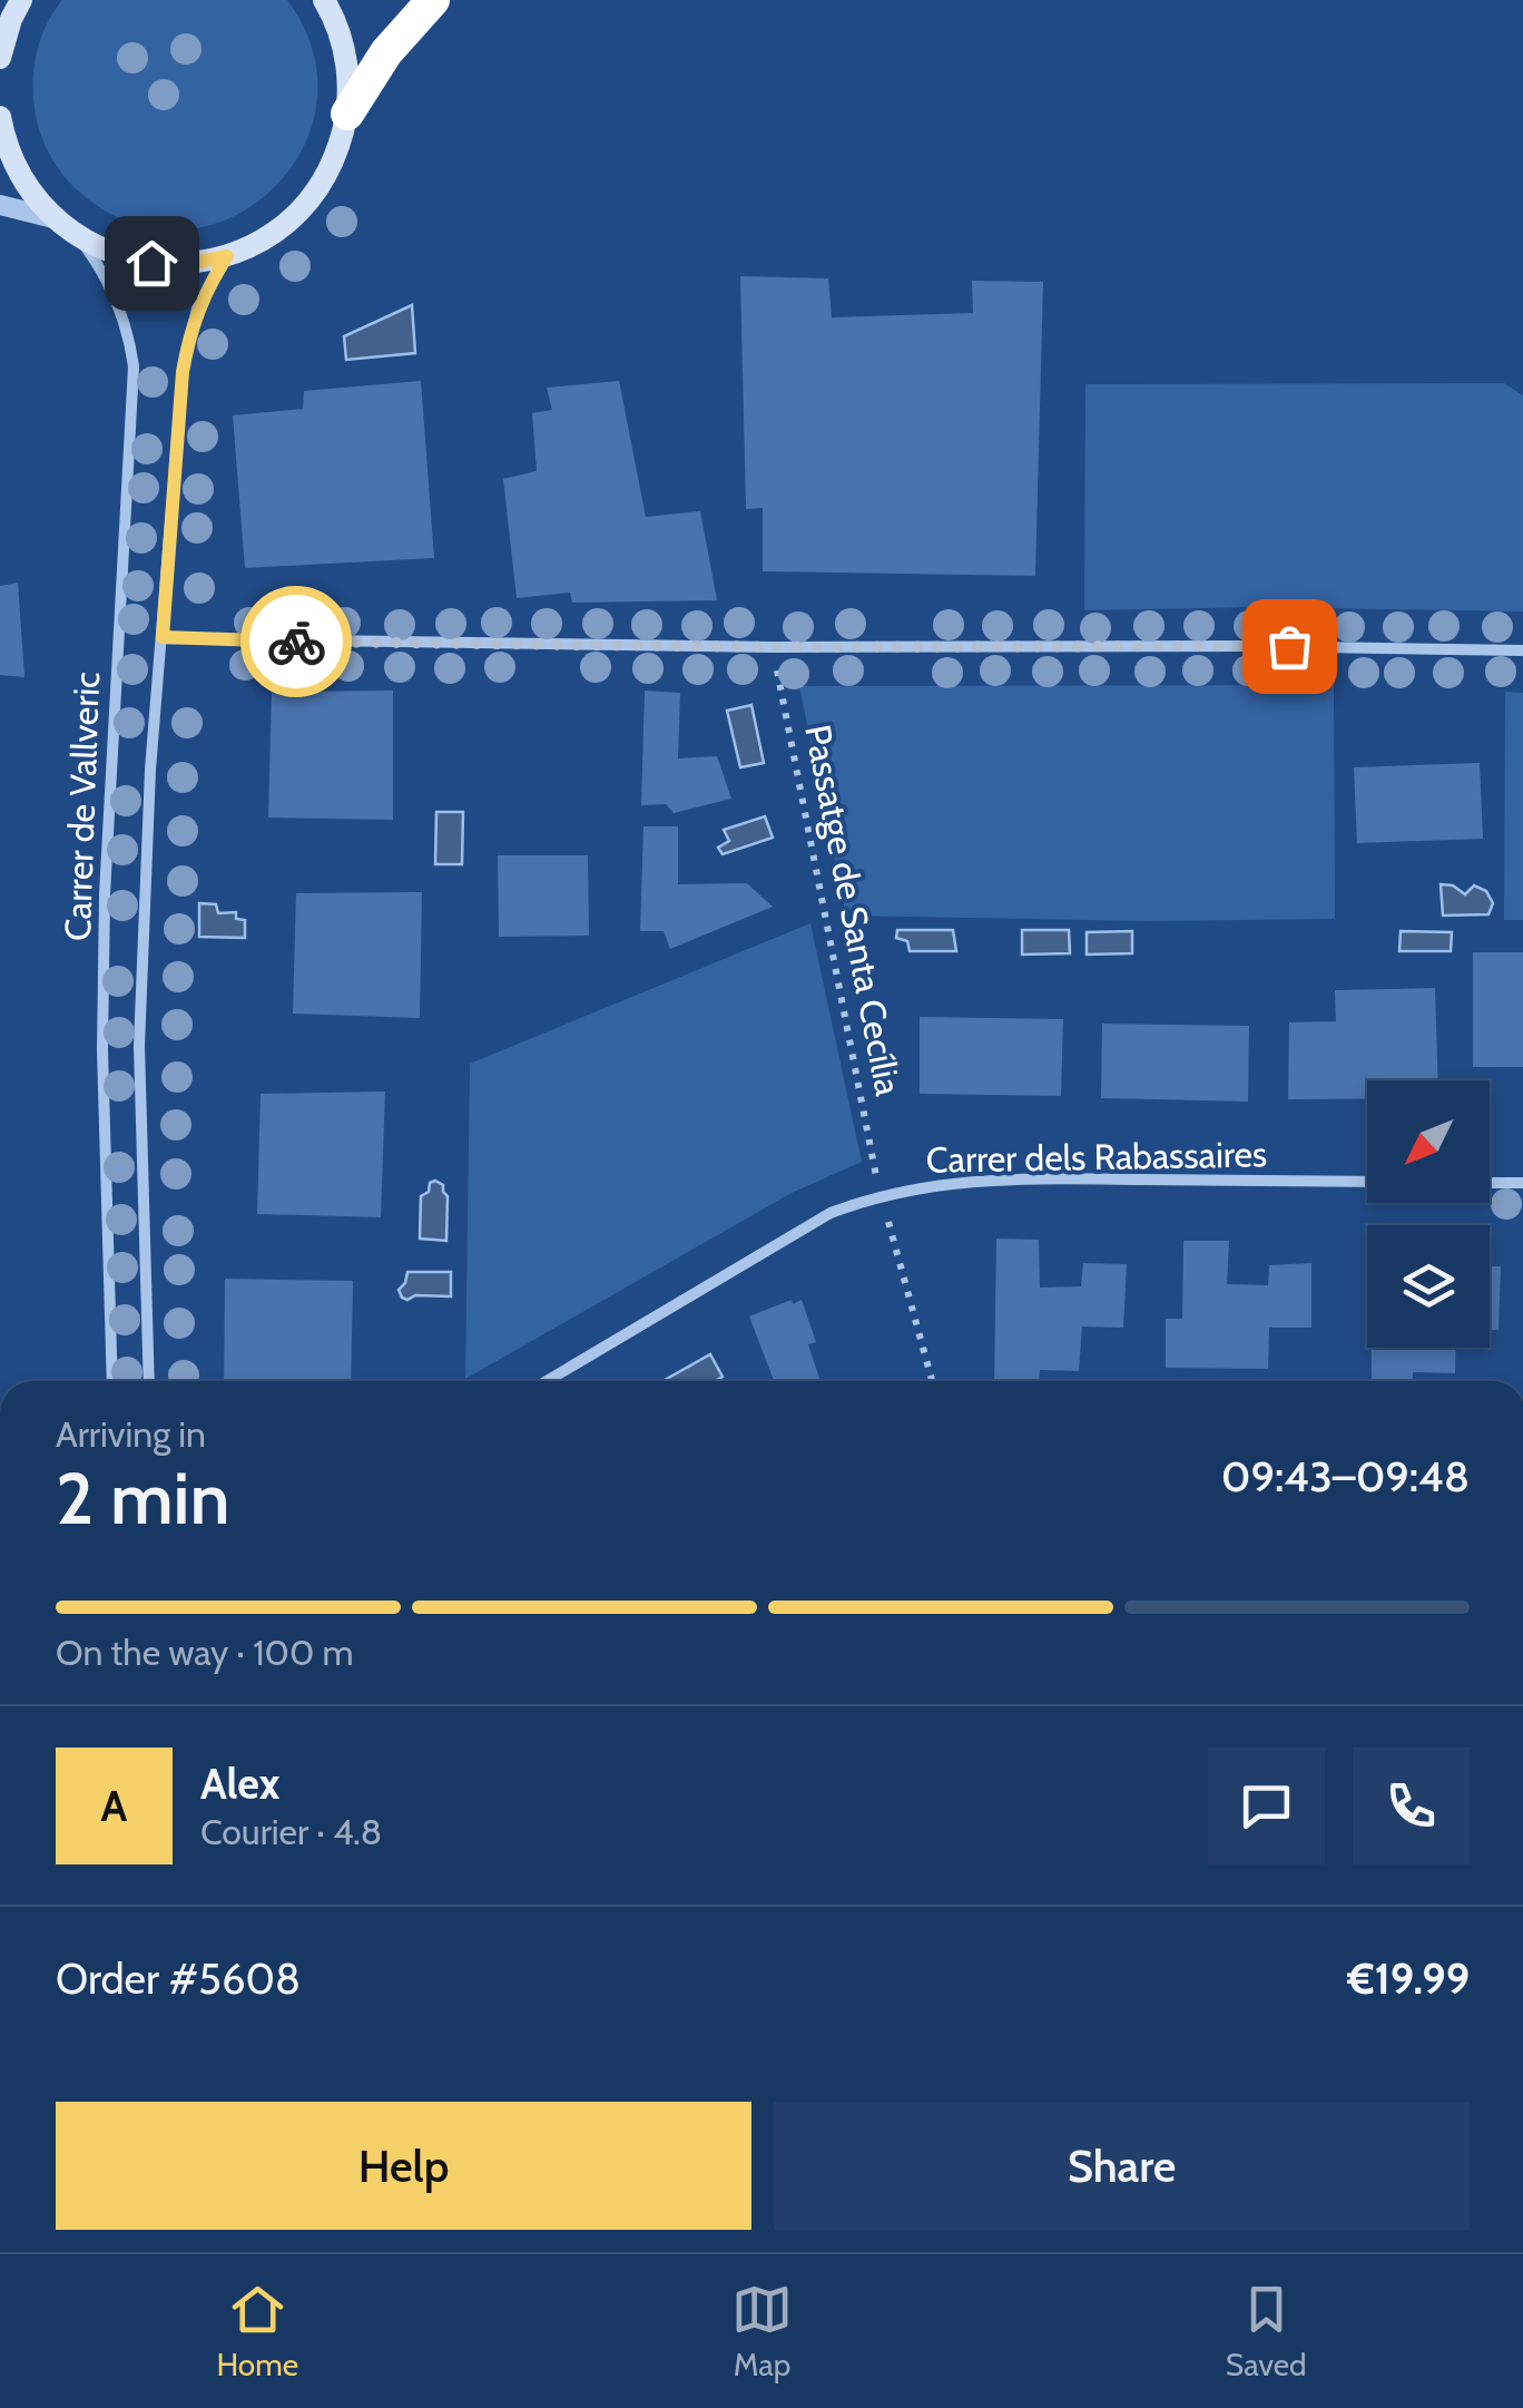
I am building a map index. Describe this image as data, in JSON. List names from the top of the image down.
{
  "streets": {
    "street": ["Carrer de Vallveric", "Carrer dels Rabassaires"],
    "path": ["Passatge de Santa Cecília"]
  },
  "crossings": [
    ["Passatge de Santa Cecília", "Carrer dels Rabassaires"]
  ],
  "north": "bottom left",
  "page": {
    "heading": ["2 min", "Arriving in", "09:43–09:48"],
    "panel": [
      "Alex",
      "Courier · 4.8",
      "Order #5608",
      "€19.99"
    ],
    "bar": "On the way · 100 m",
    "round": "A",
    "buttons": ["Help", "Share"],
    "tabs": ["Home", "Map", "Saved"]
  }
}
